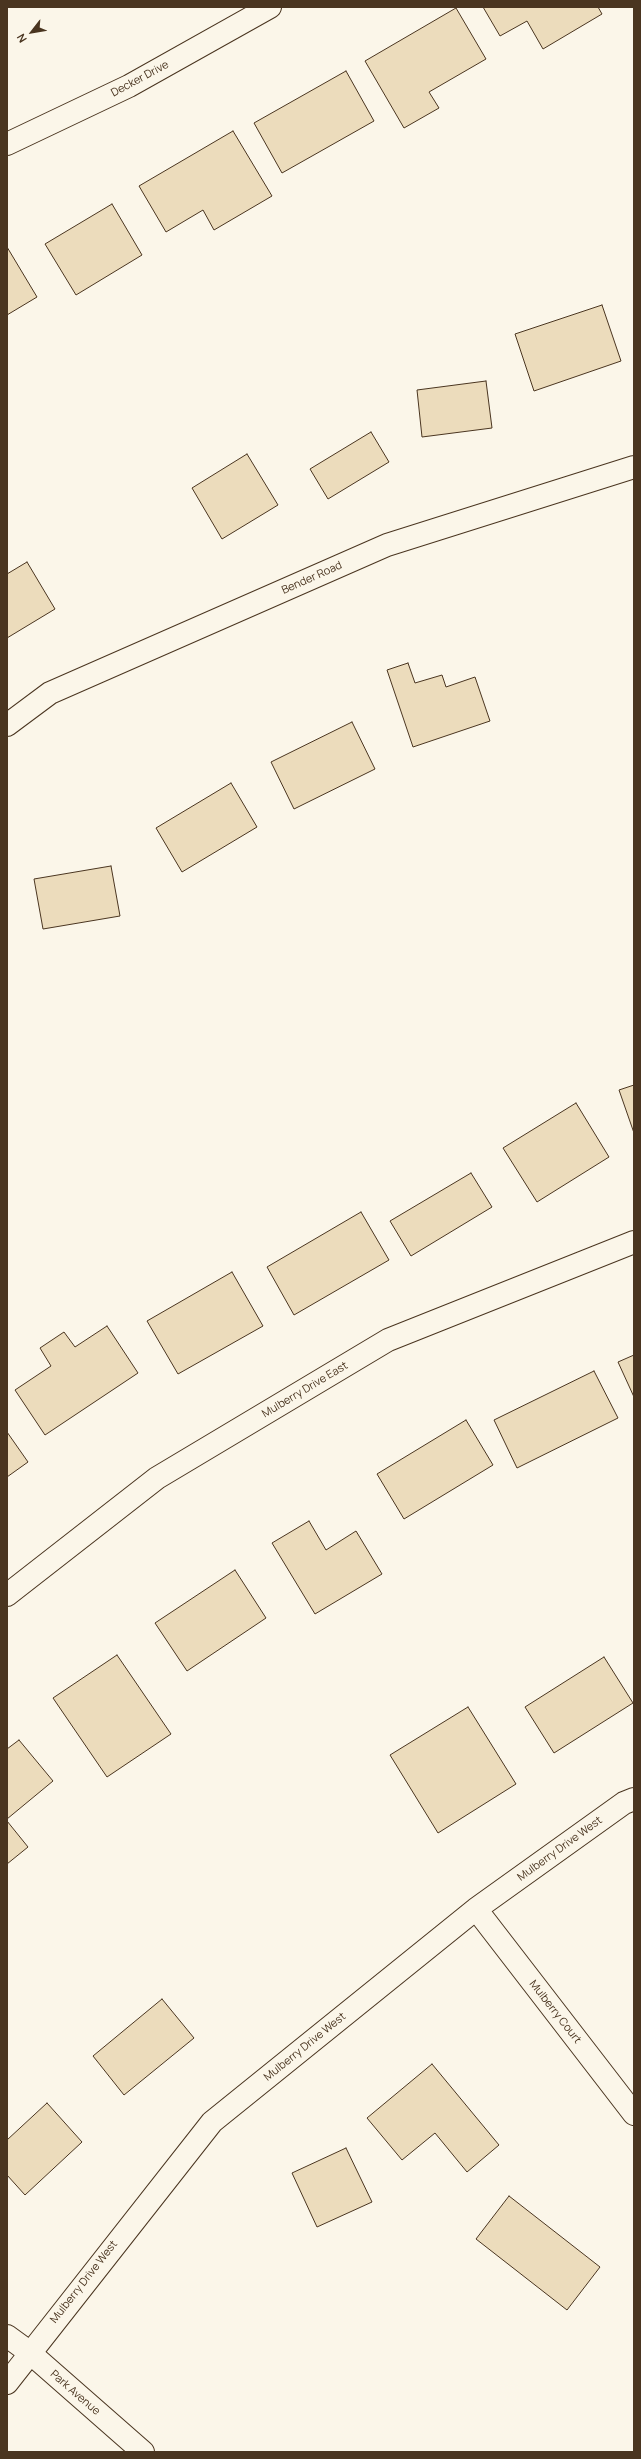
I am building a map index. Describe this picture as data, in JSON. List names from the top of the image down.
{
  "streets": {
    "street": [
      "Decker Drive",
      "Bender Road",
      "Mulberry Drive East",
      "Mulberry Drive West",
      "Mulberry Court",
      "Park Avenue"
    ]
  },
  "crossings": [
    ["Mulberry Drive West", "Mulberry Court"],
    ["Mulberry Drive West", "Park Avenue"]
  ],
  "north": "bottom left"
}
